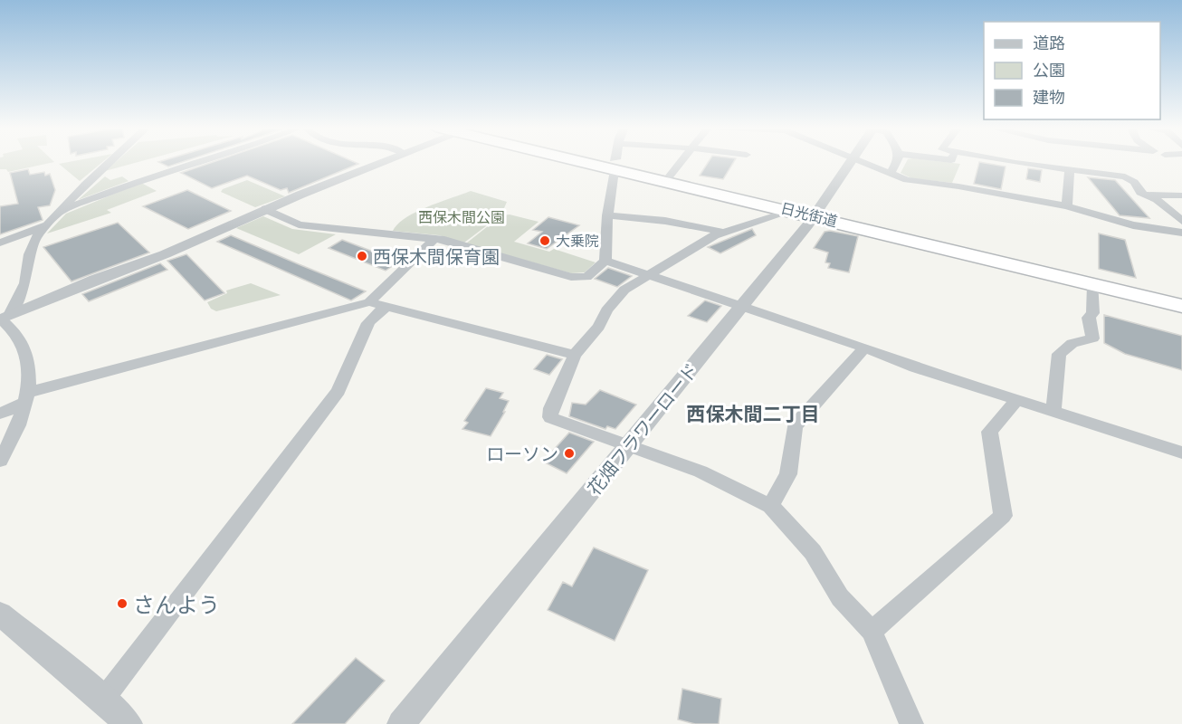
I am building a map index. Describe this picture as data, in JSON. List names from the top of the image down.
{
  "streets": {
    "highway": ["日光街道"],
    "street": ["花畑フラワーロード"]
  },
  "crossings": [
    ["日光街道", "花畑フラワーロード"]
  ],
  "districts": ["西保木間二丁目"],
  "parks": ["西保木間公園"],
  "places": [
    "大乗院",
    "西保木間保育園",
    "ローソン",
    "さんよう"
  ],
  "legend": ["道路", "公園", "建物"]
}
